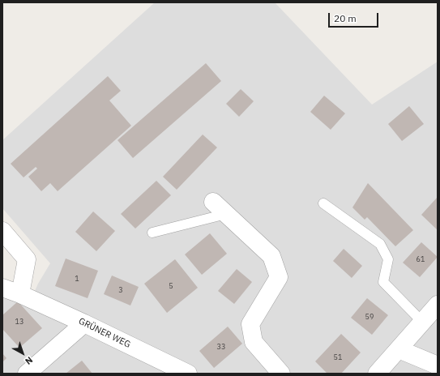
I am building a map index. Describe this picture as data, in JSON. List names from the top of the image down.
{
  "streets": {
    "street": ["GRÜNER WEG"]
  },
  "house_numbers": [
    "61",
    "1",
    "5",
    "3",
    "59",
    "13",
    "33",
    "51"
  ],
  "scale_bar": "20 m",
  "north": "bottom right"
}
